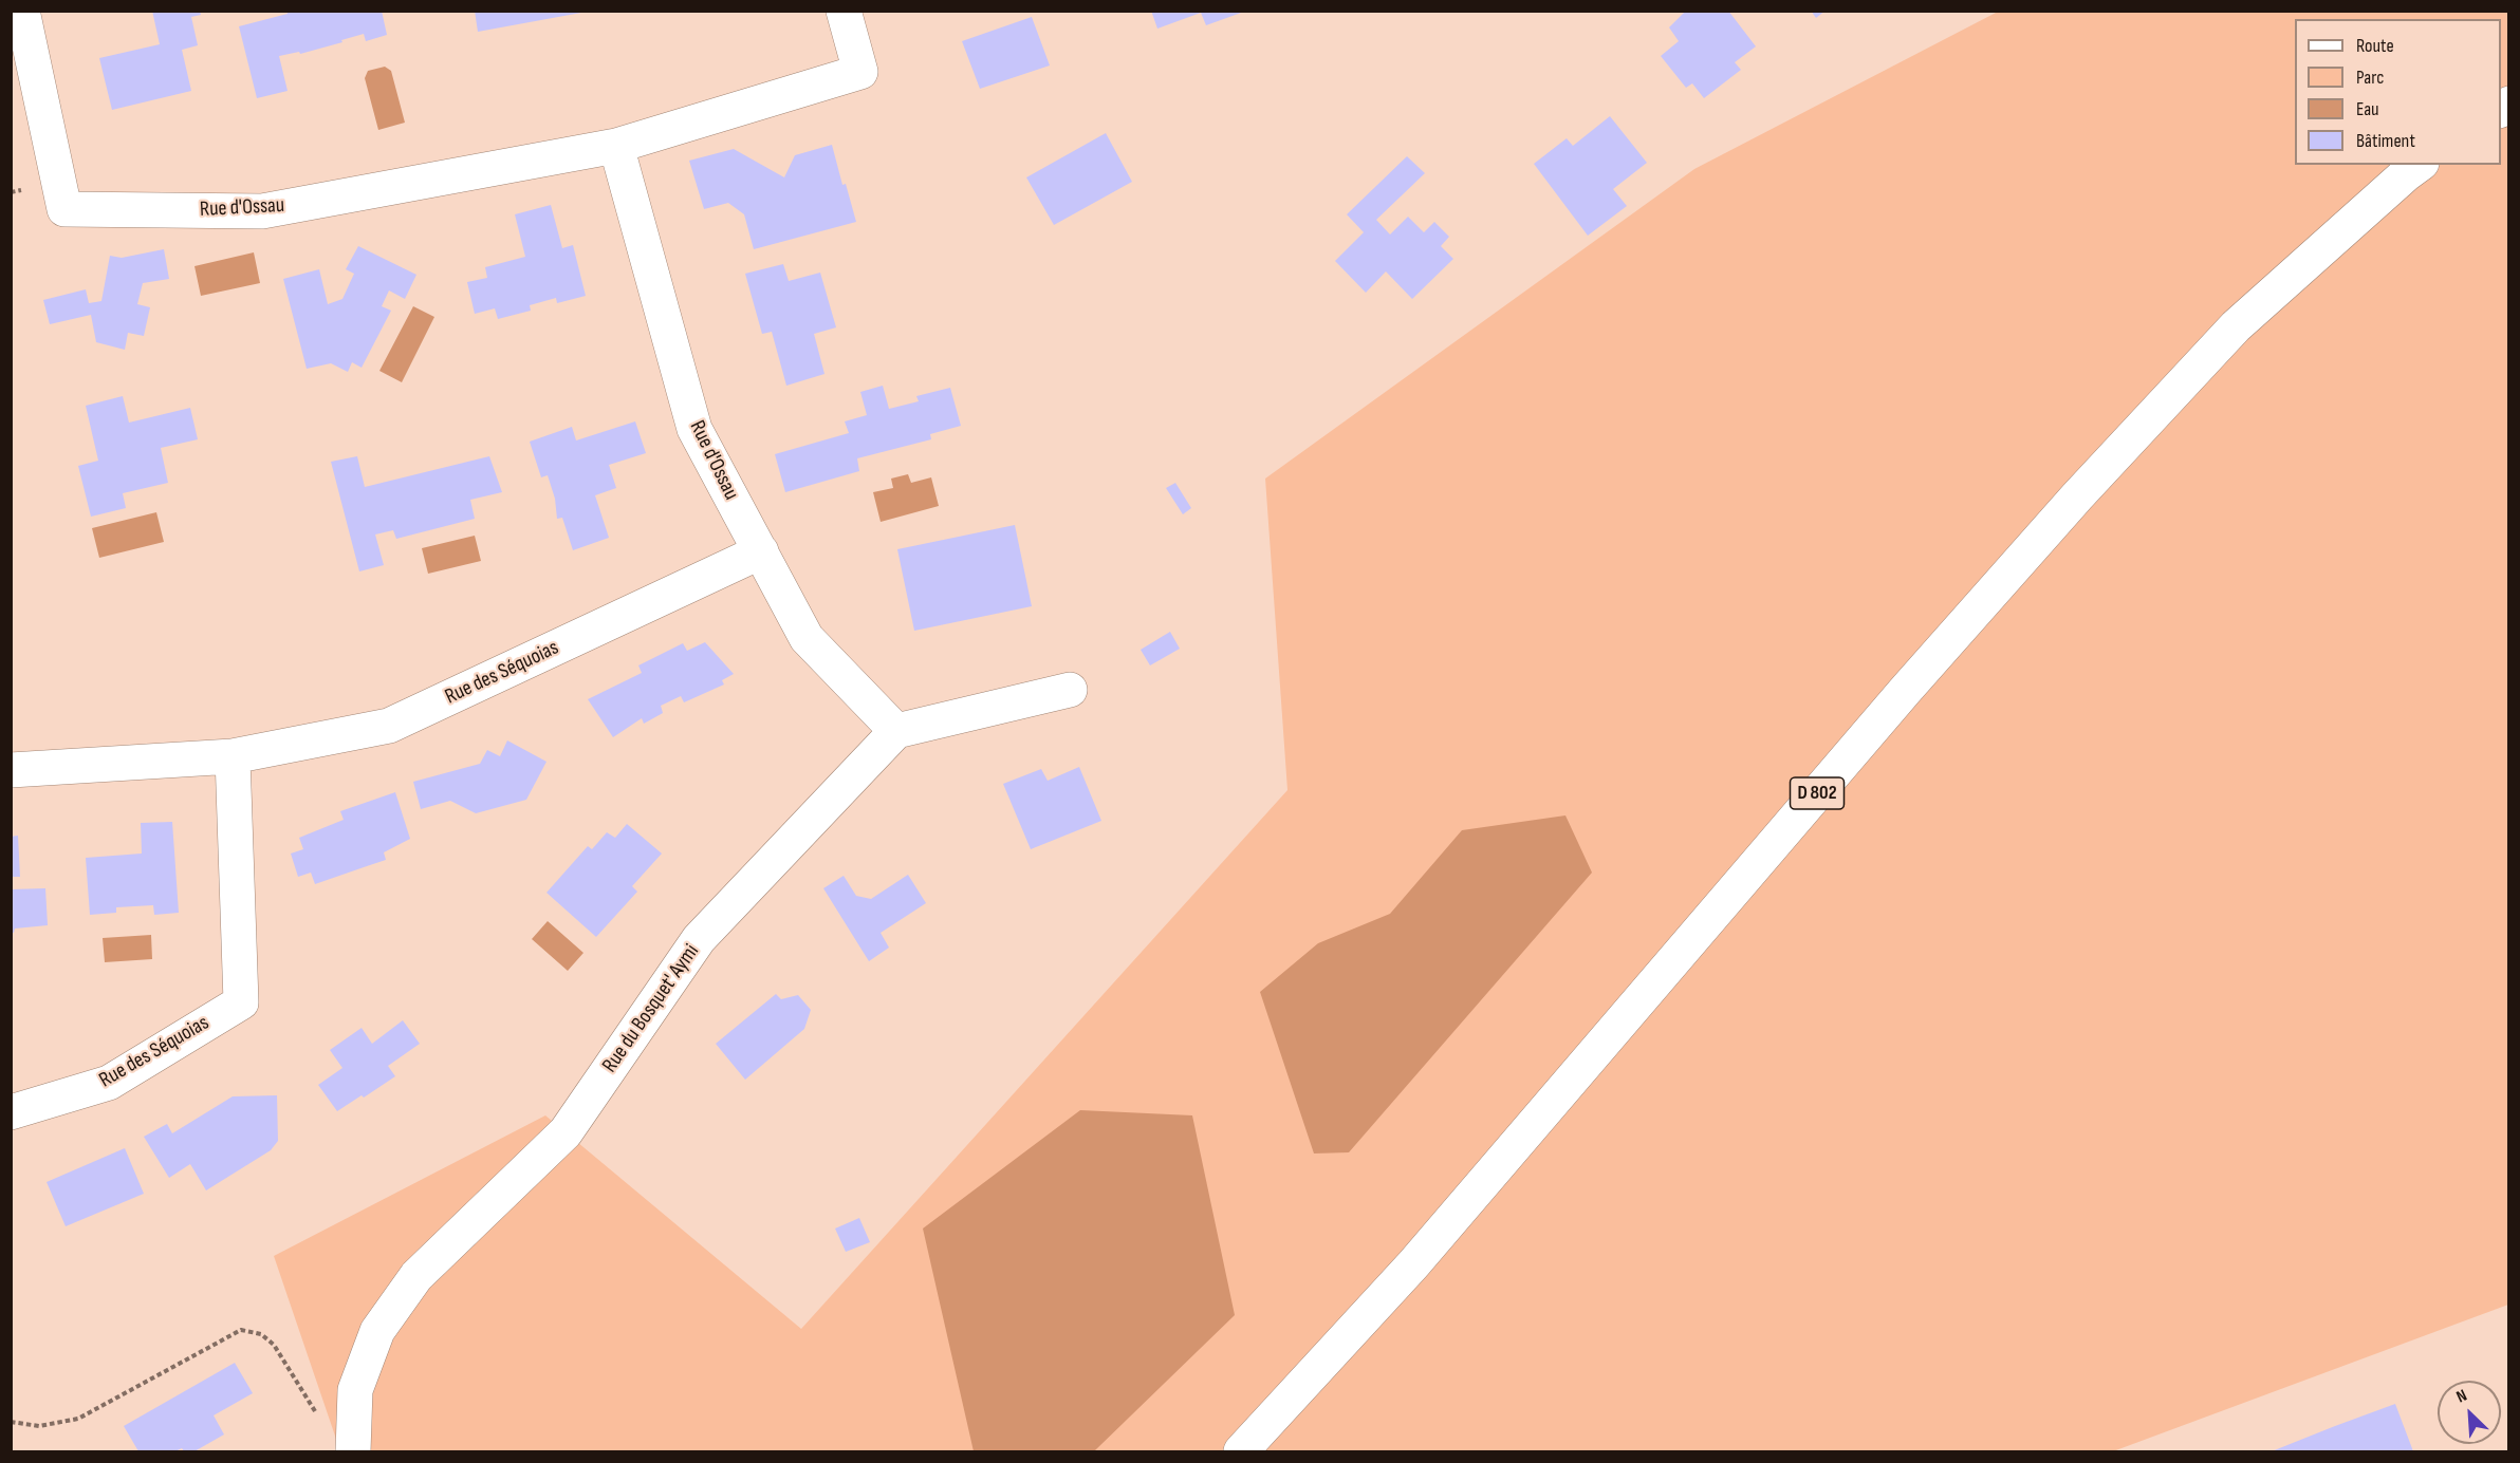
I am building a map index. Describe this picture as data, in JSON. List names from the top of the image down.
{
  "streets": {
    "street": [
      "Rue d'Ossau",
      "Rue des Séquoias",
      "D 802",
      "Rue du Bosquet' Aymi"
    ]
  },
  "crossings": [
    ["Rue d'Ossau", "Rue des Séquoias"],
    ["Rue d'Ossau", "Rue du Bosquet' Aymi"]
  ],
  "legend": [
    "Route",
    "Parc",
    "Eau",
    "Bâtiment"
  ],
  "north": "top left"
}
